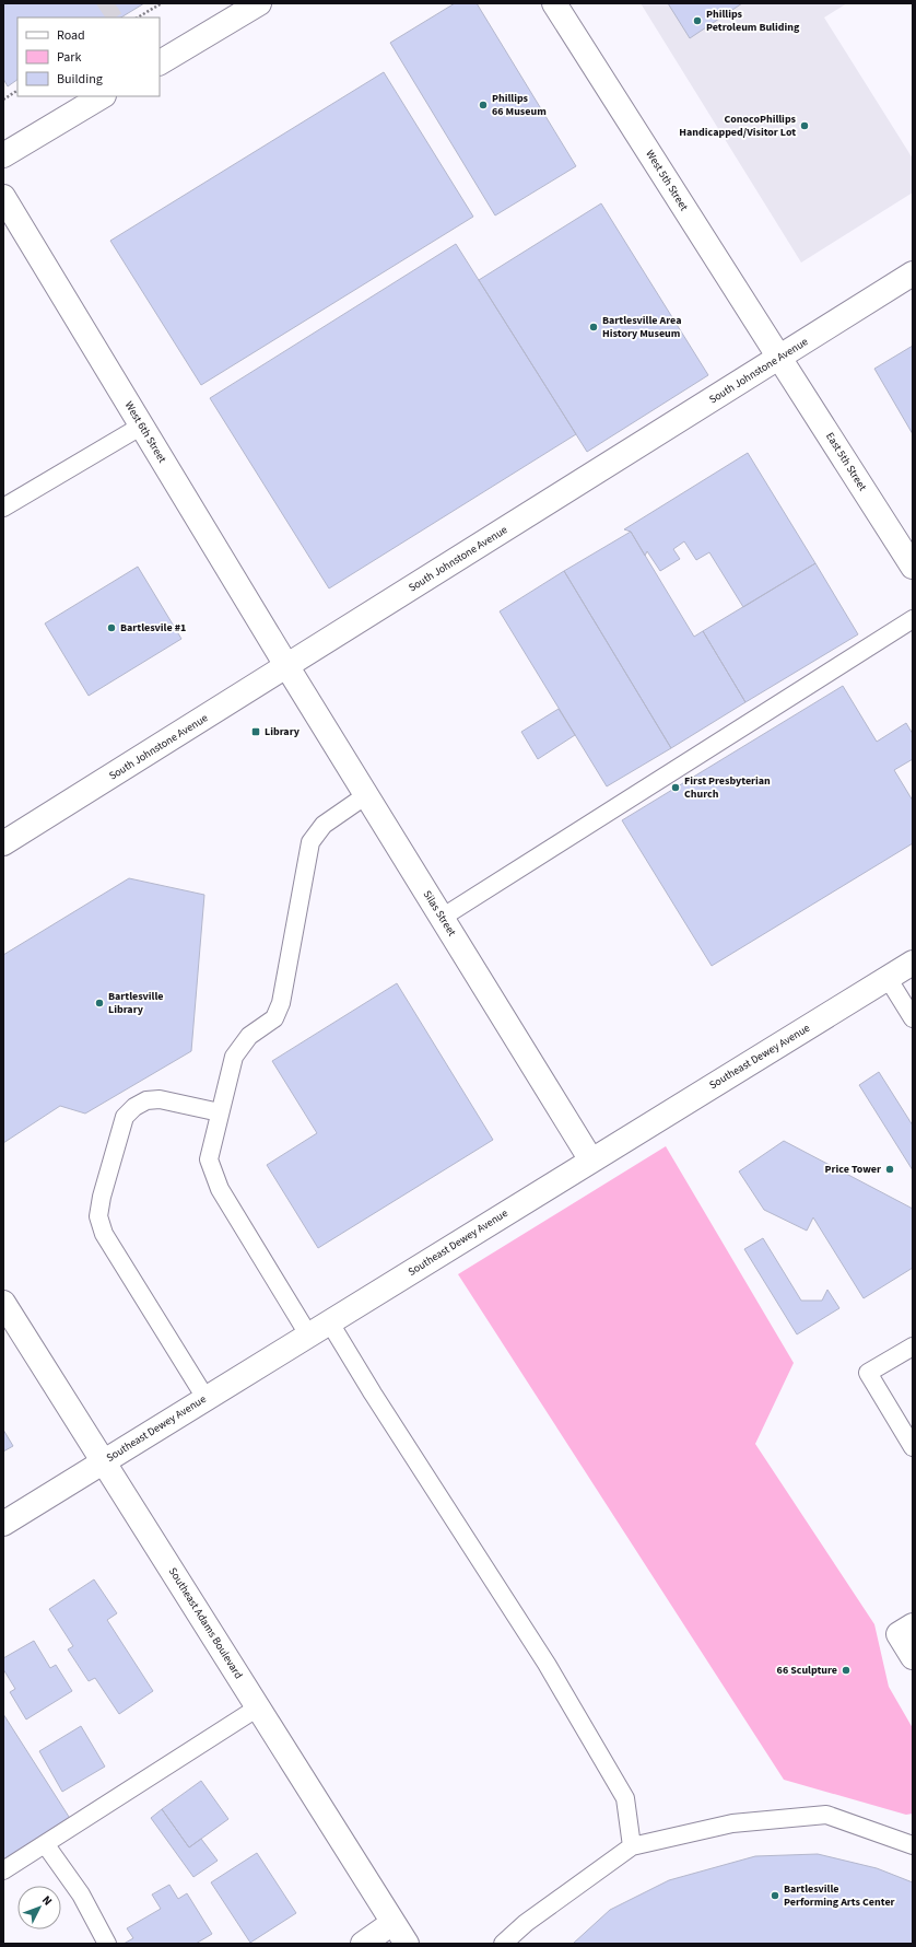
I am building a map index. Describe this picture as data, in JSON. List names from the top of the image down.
{
  "streets": {
    "street": [
      "West 5th Street",
      "South Johnstone Avenue",
      "West 6th Street",
      "East 5th Street",
      "Silas Street",
      "Southeast Dewey Avenue",
      "Southeast Adams Boulevard"
    ]
  },
  "crossings": [
    ["West 5th Street", "South Johnstone Avenue"],
    ["West 5th Street", "East 5th Street"],
    ["South Johnstone Avenue", "West 6th Street"],
    ["South Johnstone Avenue", "East 5th Street"],
    ["South Johnstone Avenue", "Silas Street"],
    ["West 6th Street", "Silas Street"],
    ["Silas Street", "Southeast Dewey Avenue"],
    ["Southeast Dewey Avenue", "Southeast Adams Boulevard"]
  ],
  "places": {
    "other": [
      "Phillips Petroleum Buliding",
      "Phillips 66 Museum",
      "ConocoPhillips Handicapped/Visitor Lot",
      "Bartlesville Area History Museum",
      "Bartlesvile #1",
      "First Presbyterian Church",
      "Bartlesville Library",
      "Price Tower",
      "66 Sculpture",
      "Bartlesville Performing Arts Center"
    ],
    "transit": ["Library"]
  },
  "legend": ["Road", "Park", "Building"],
  "north": "top right"
}
